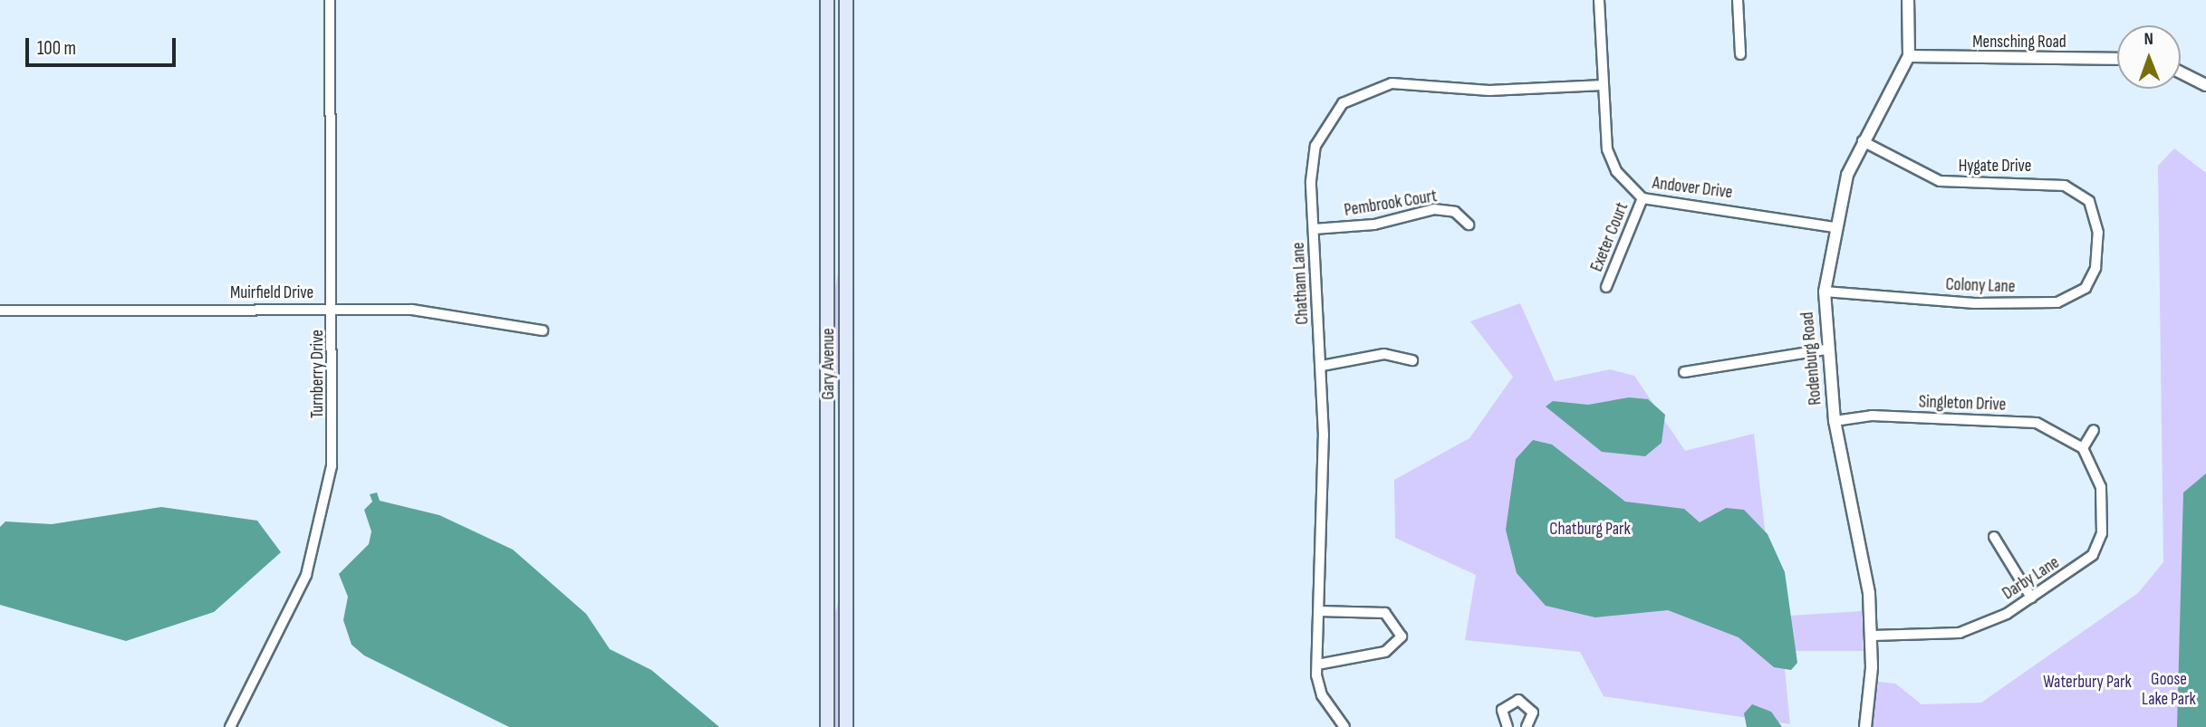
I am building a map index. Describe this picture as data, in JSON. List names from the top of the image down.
{
  "streets": {
    "main road": ["Gary Avenue"],
    "street": [
      "Mensching Road",
      "Hygate Drive",
      "Andover Drive",
      "Pembrook Court",
      "Exeter Court",
      "Chatham Lane",
      "Colony Lane",
      "Muirfield Drive",
      "Rodenburg Road",
      "Turnberry Drive",
      "Singleton Drive",
      "Darby Lane"
    ]
  },
  "crossings": [
    ["Mensching Road", "Rodenburg Road"],
    ["Hygate Drive", "Colony Lane"],
    ["Hygate Drive", "Rodenburg Road"],
    ["Andover Drive", "Exeter Court"],
    ["Andover Drive", "Chatham Lane"],
    ["Andover Drive", "Rodenburg Road"],
    ["Pembrook Court", "Chatham Lane"],
    ["Colony Lane", "Rodenburg Road"],
    ["Muirfield Drive", "Turnberry Drive"],
    ["Rodenburg Road", "Singleton Drive"],
    ["Rodenburg Road", "Darby Lane"],
    ["Singleton Drive", "Darby Lane"]
  ],
  "parks": ["Chatburg Park", "Goose Lake Park", "Waterbury Park"],
  "scale_bar": "100 m",
  "north": "top"
}
